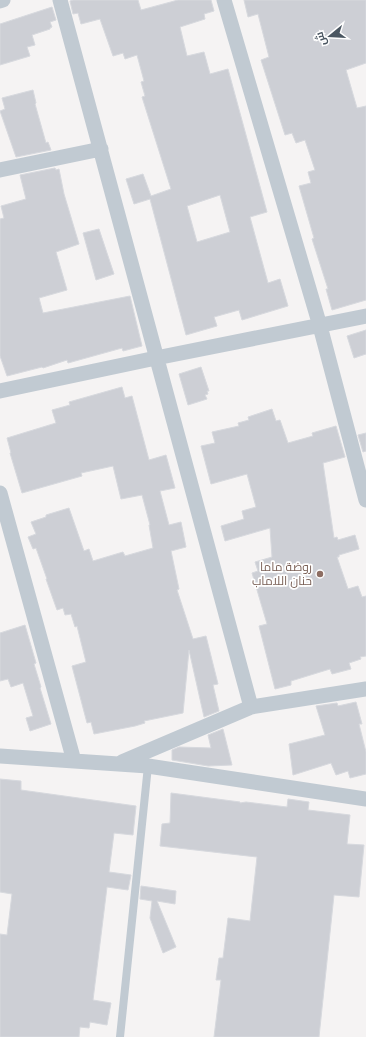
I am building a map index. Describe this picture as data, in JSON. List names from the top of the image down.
{
  "places": ["روضة ماما حنان اللاماب"],
  "north": "left"
}
